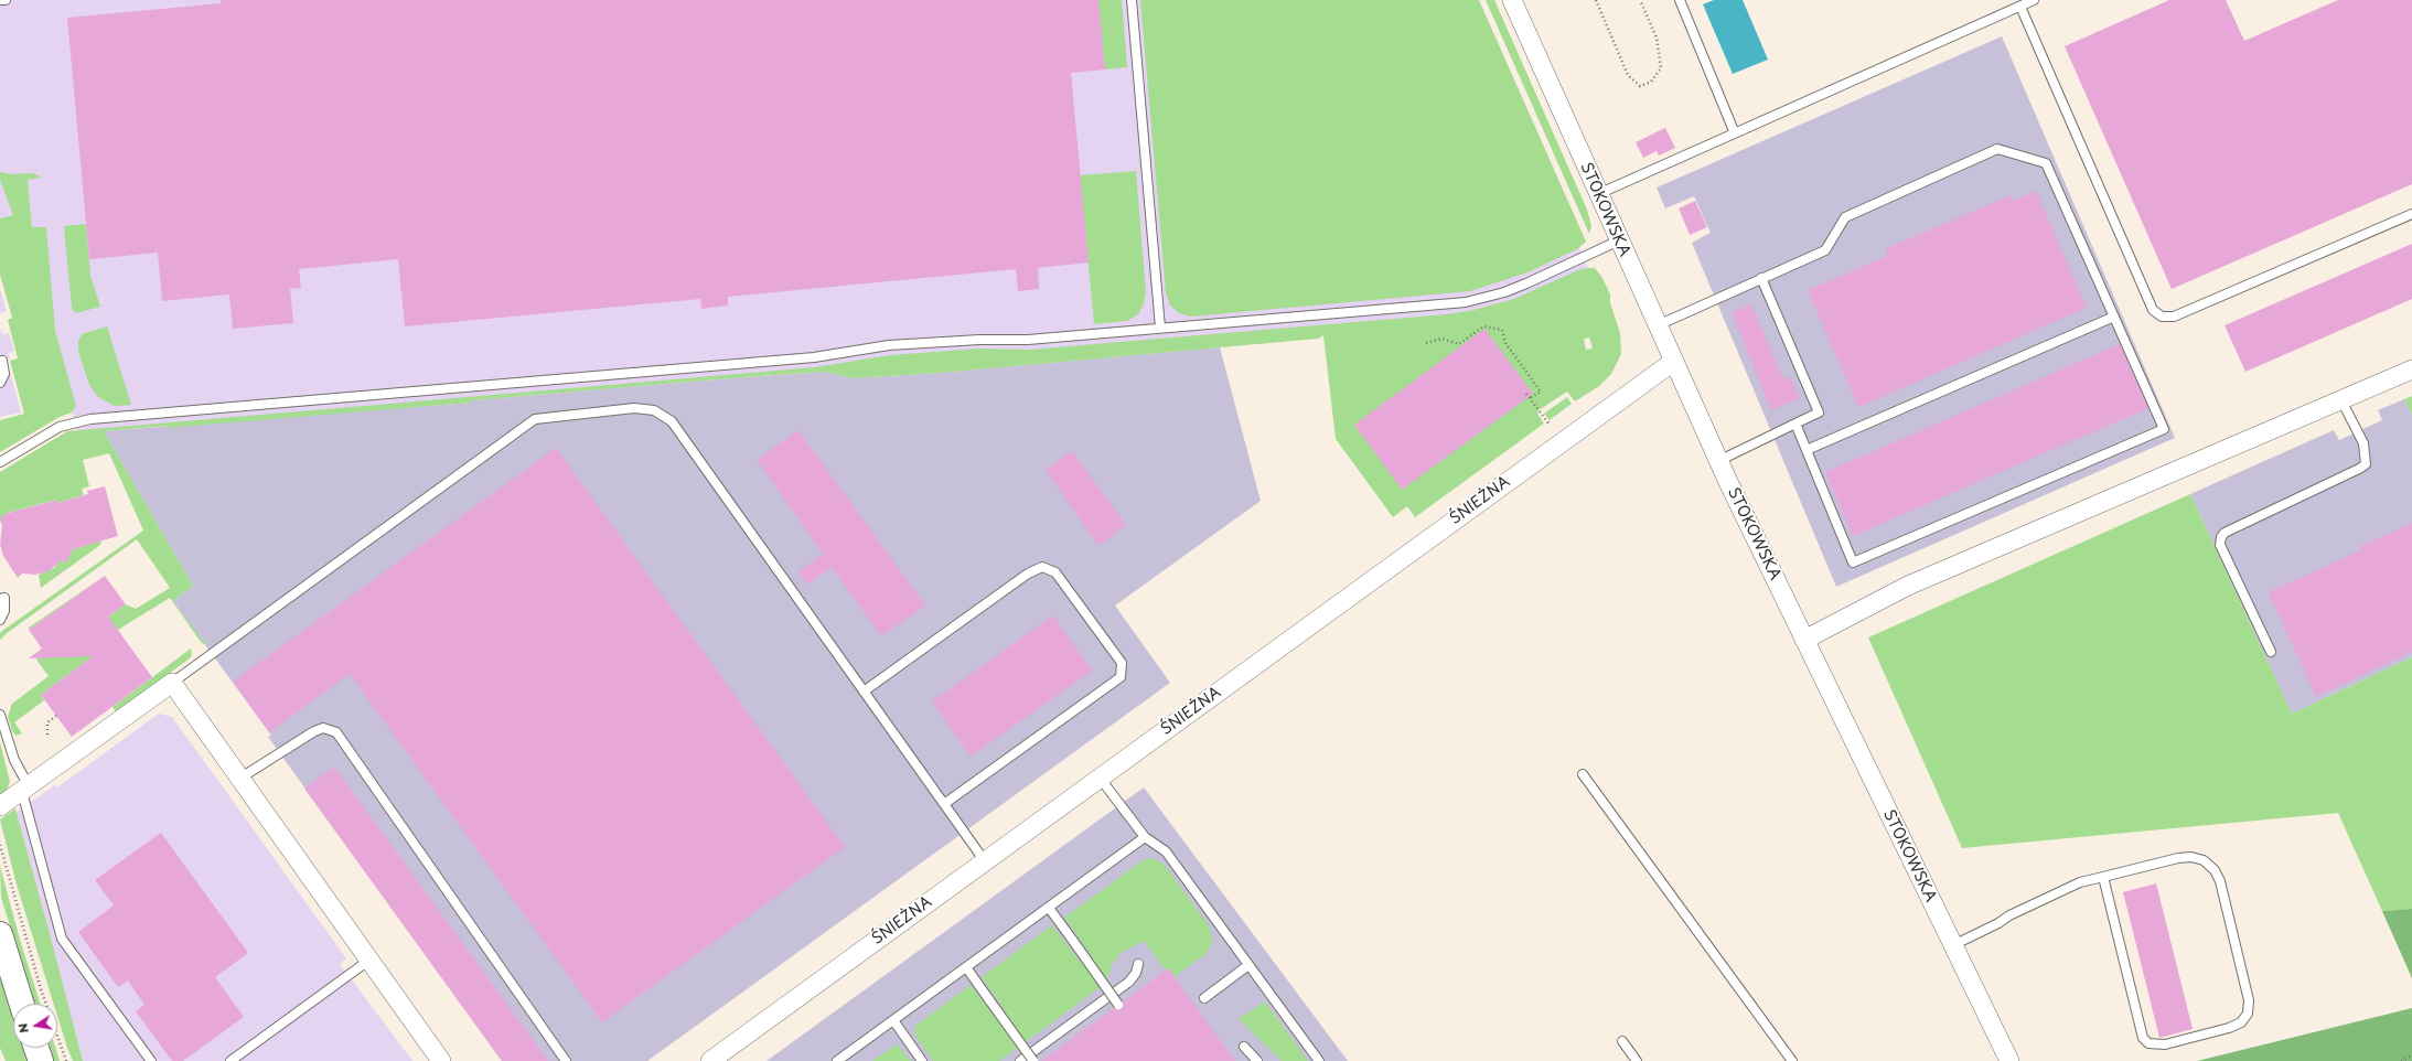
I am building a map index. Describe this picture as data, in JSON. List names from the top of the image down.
{
  "streets": {
    "street": ["STOKOWSKA", "ŚNIEŻNA"]
  },
  "crossings": [
    ["STOKOWSKA", "ŚNIEŻNA"]
  ],
  "north": "left"
}
